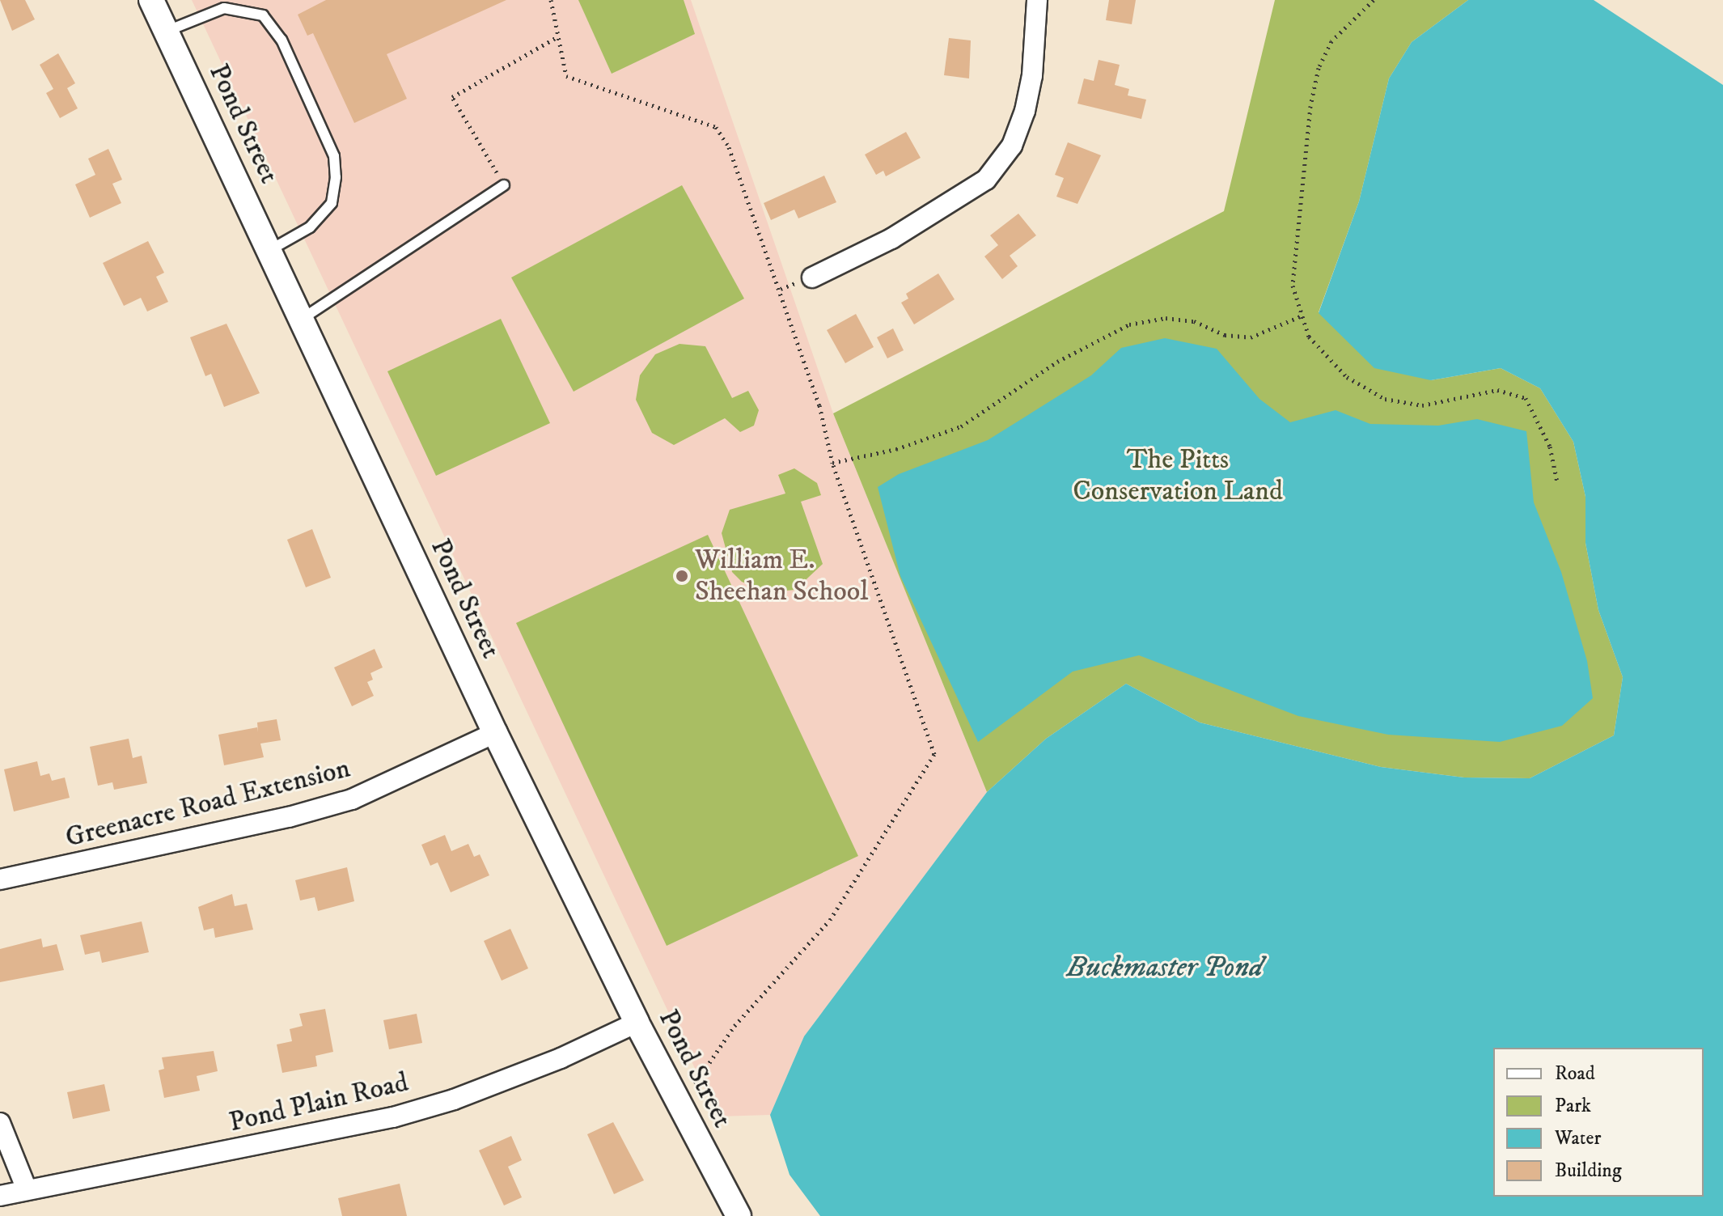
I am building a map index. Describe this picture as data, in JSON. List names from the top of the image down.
{
  "streets": {
    "street": ["Pond Street", "Greenacre Road Extension", "Pond Plain Road"]
  },
  "crossings": [
    ["Pond Street", "Greenacre Road Extension"],
    ["Pond Street", "Pond Plain Road"]
  ],
  "water": ["Buckmaster Pond"],
  "parks": ["The Pitts Conservation Land"],
  "places": ["William E. Sheehan School"],
  "legend": [
    "Road",
    "Park",
    "Water",
    "Building"
  ]
}
